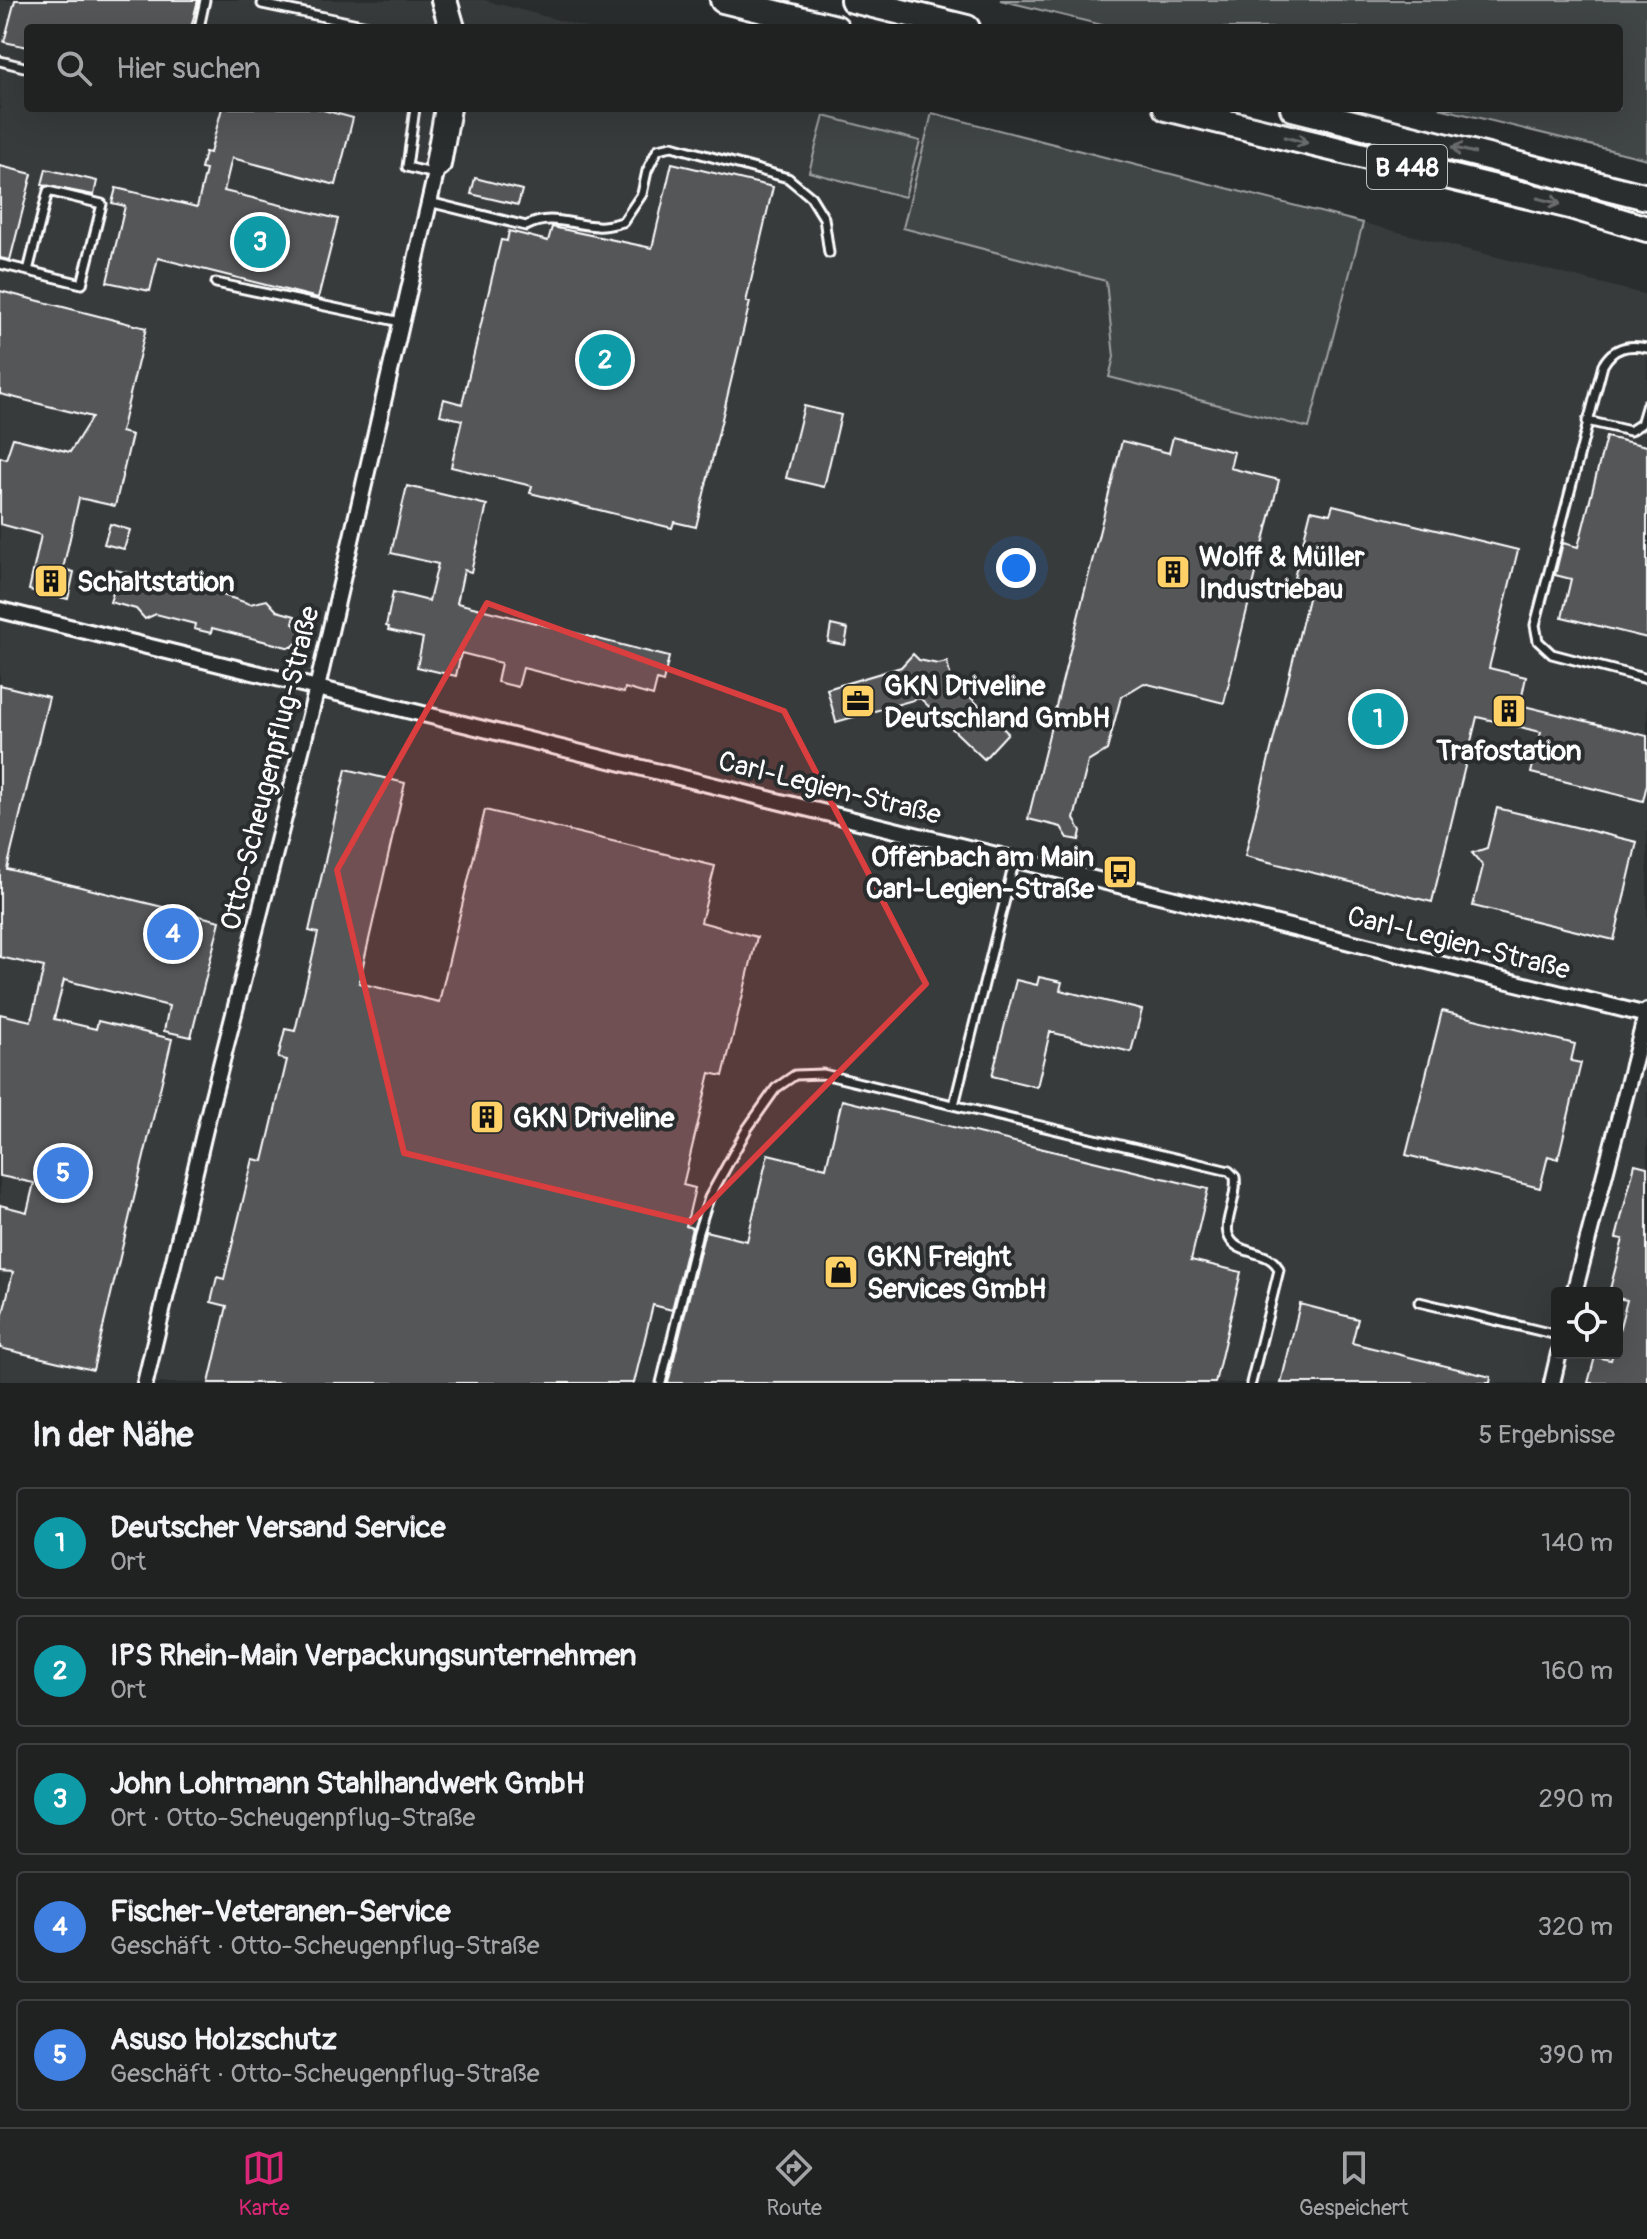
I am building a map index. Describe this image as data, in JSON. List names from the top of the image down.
{
  "streets": {
    "main road": ["B 448"],
    "street": ["Otto-Scheugenpflug-Straße", "Carl-Legien-Straße"]
  },
  "crossings": [
    ["Otto-Scheugenpflug-Straße", "Carl-Legien-Straße"]
  ],
  "places": {
    "building": [
      "Wolff & Müller Industriebau",
      "Schaltstation",
      "Trafostation",
      "GKN Driveline"
    ],
    "office": ["GKN Driveline Deutschland GmbH"],
    "bus stop": ["Offenbach am Main Carl-Legien-Straße"],
    "shop": ["GKN Freight Services GmbH"]
  },
  "page": {
    "search": "Hier suchen",
    "pins": [
      "3",
      "2",
      "1",
      "4",
      "5"
    ],
    "heading": ["In der Nähe", "5 Ergebnisse"],
    "list": [
      {
        "mark": "1",
        "name": "Deutscher Versand Service",
        "note": "Ort",
        "value": "140 m"
      },
      {
        "mark": "2",
        "name": "IPS Rhein-Main Verpackungsunternehmen",
        "note": "Ort",
        "value": "160 m"
      },
      {
        "mark": "3",
        "name": "John Lohrmann Stahlhandwerk GmbH",
        "note": "Ort · Otto-Scheugenpflug-Straße",
        "value": "290 m"
      },
      {
        "mark": "4",
        "name": "Fischer-Veteranen-Service",
        "note": "Geschäft · Otto-Scheugenpflug-Straße",
        "value": "320 m"
      },
      {
        "mark": "5",
        "name": "Asuso Holzschutz",
        "note": "Geschäft · Otto-Scheugenpflug-Straße",
        "value": "390 m"
      }
    ],
    "nav": ["Karte", "Route", "Gespeichert"]
  }
}
